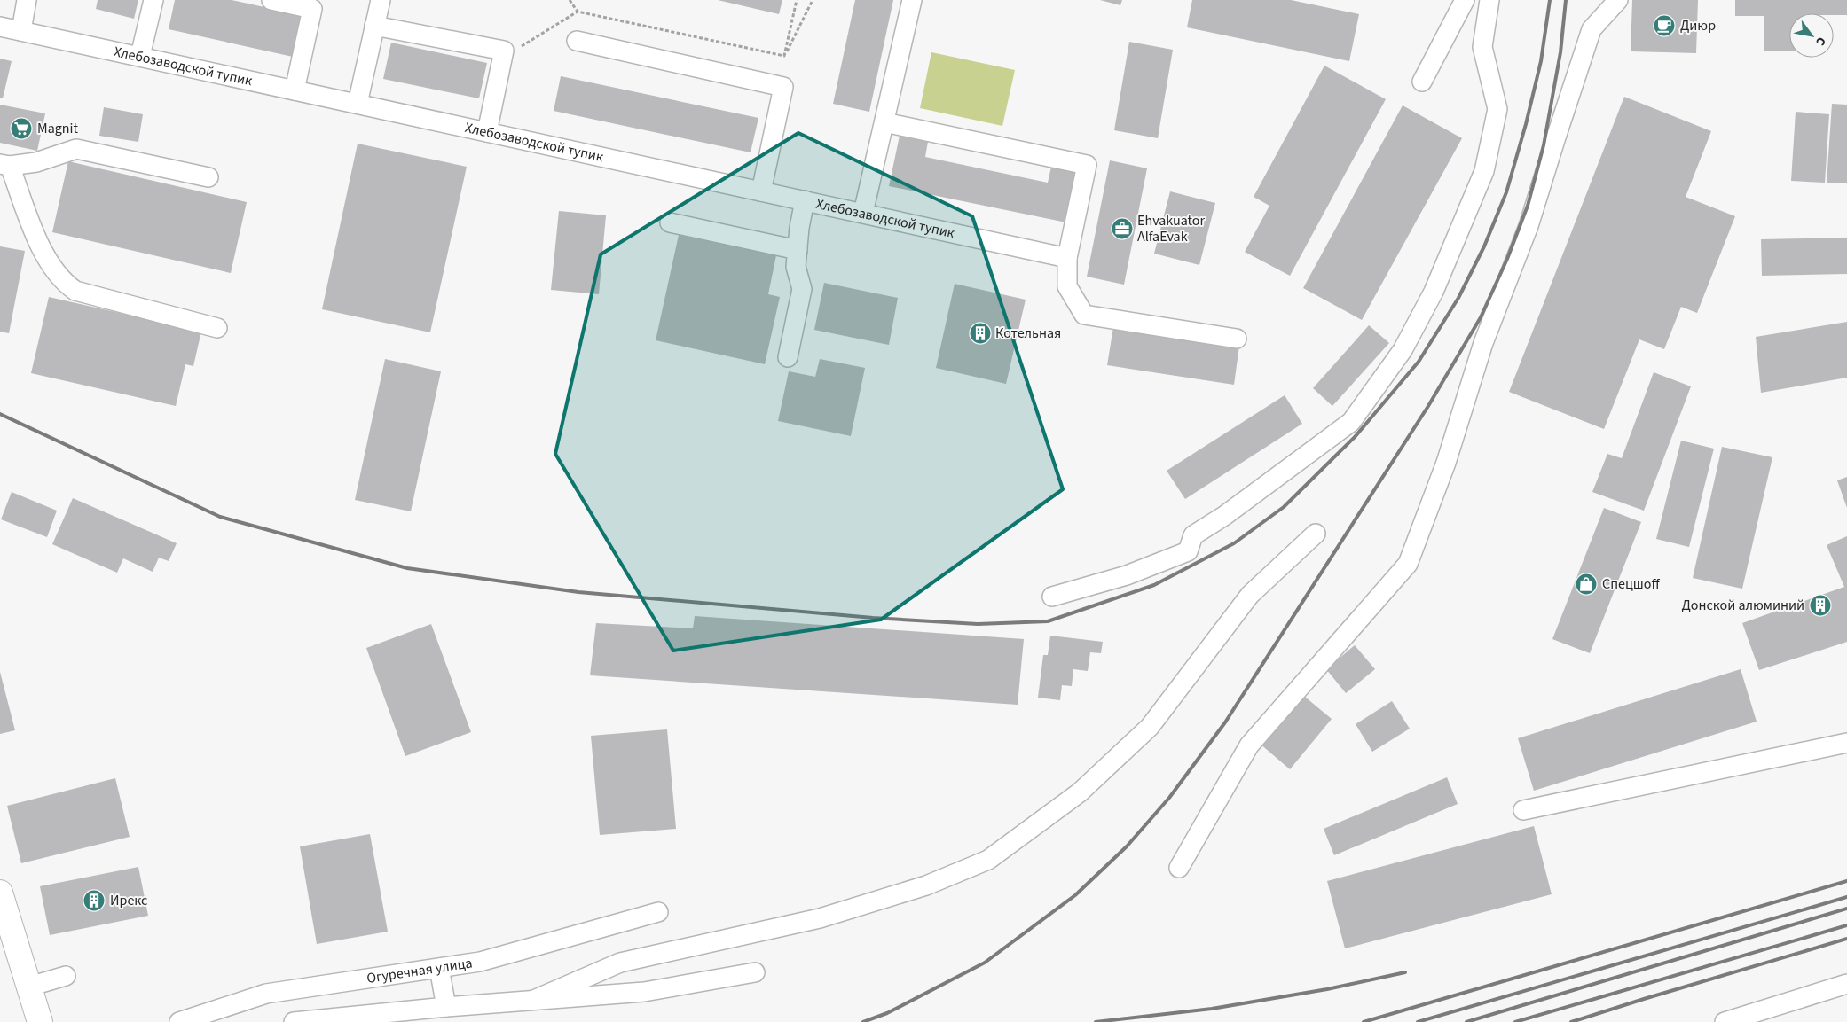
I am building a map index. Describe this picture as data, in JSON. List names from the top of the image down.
{
  "streets": {
    "street": ["Хлебозаводской тупик", "Огуречная улица"]
  },
  "places": {
    "cafe": ["Диюр"],
    "supermarket": ["Magnit"],
    "office": ["Ehvakuator AlfaEvak"],
    "building": ["Котельная", "Донской алюминий", "Ирекс"],
    "shop": ["Спецшoff"]
  },
  "north": "bottom right"
}
